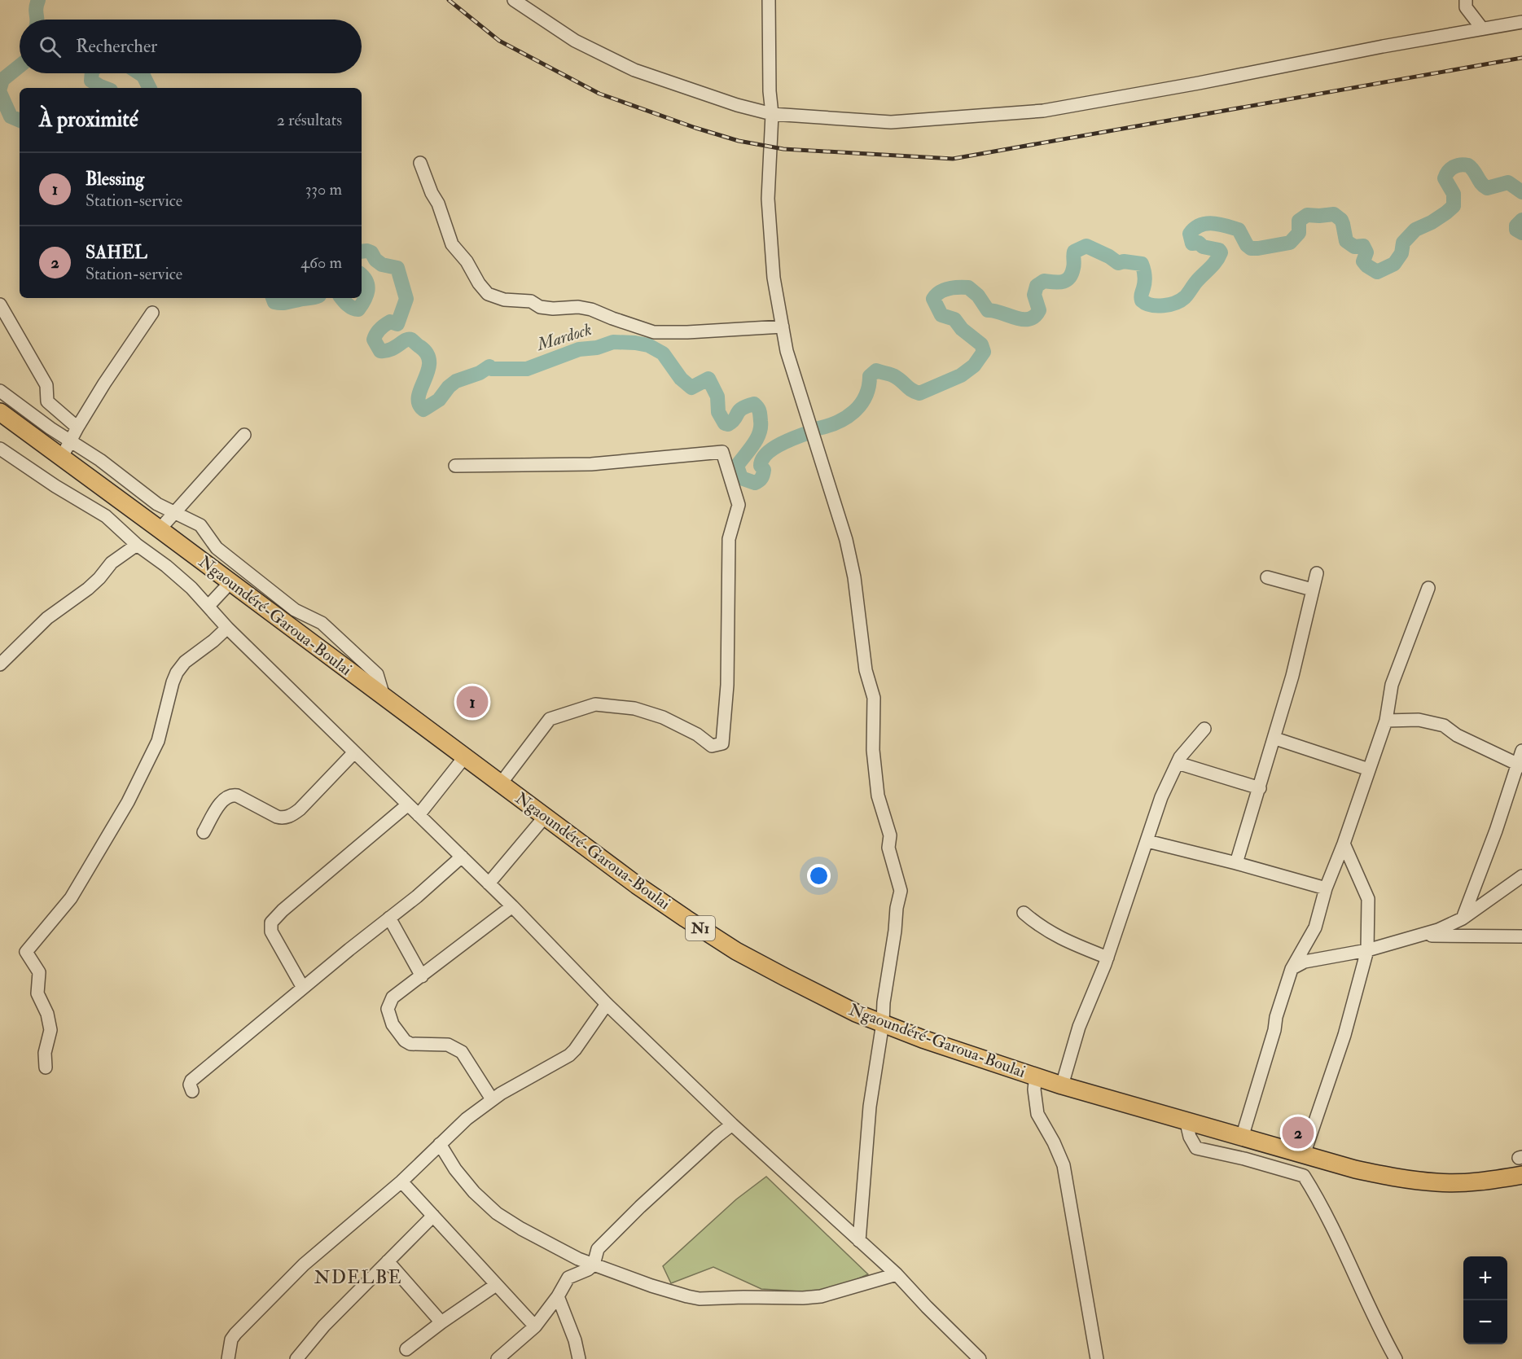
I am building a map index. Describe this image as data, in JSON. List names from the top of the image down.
{
  "streets": {
    "highway": ["Ngaoundéré-Garoua-Boulai", "N1"]
  },
  "districts": ["NDELBE"],
  "water": ["Mardock"],
  "page": {
    "search": "Rechercher",
    "heading": ["À proximité", "2 résultats"],
    "list": [
      {
        "mark": "1",
        "name": "Blessing",
        "note": "Station-service",
        "value": "330 m"
      },
      {
        "mark": "2",
        "name": "SAHEL",
        "note": "Station-service",
        "value": "460 m"
      }
    ],
    "pins": ["1", "2"],
    "map_buttons": ["+", "−"]
  }
}
